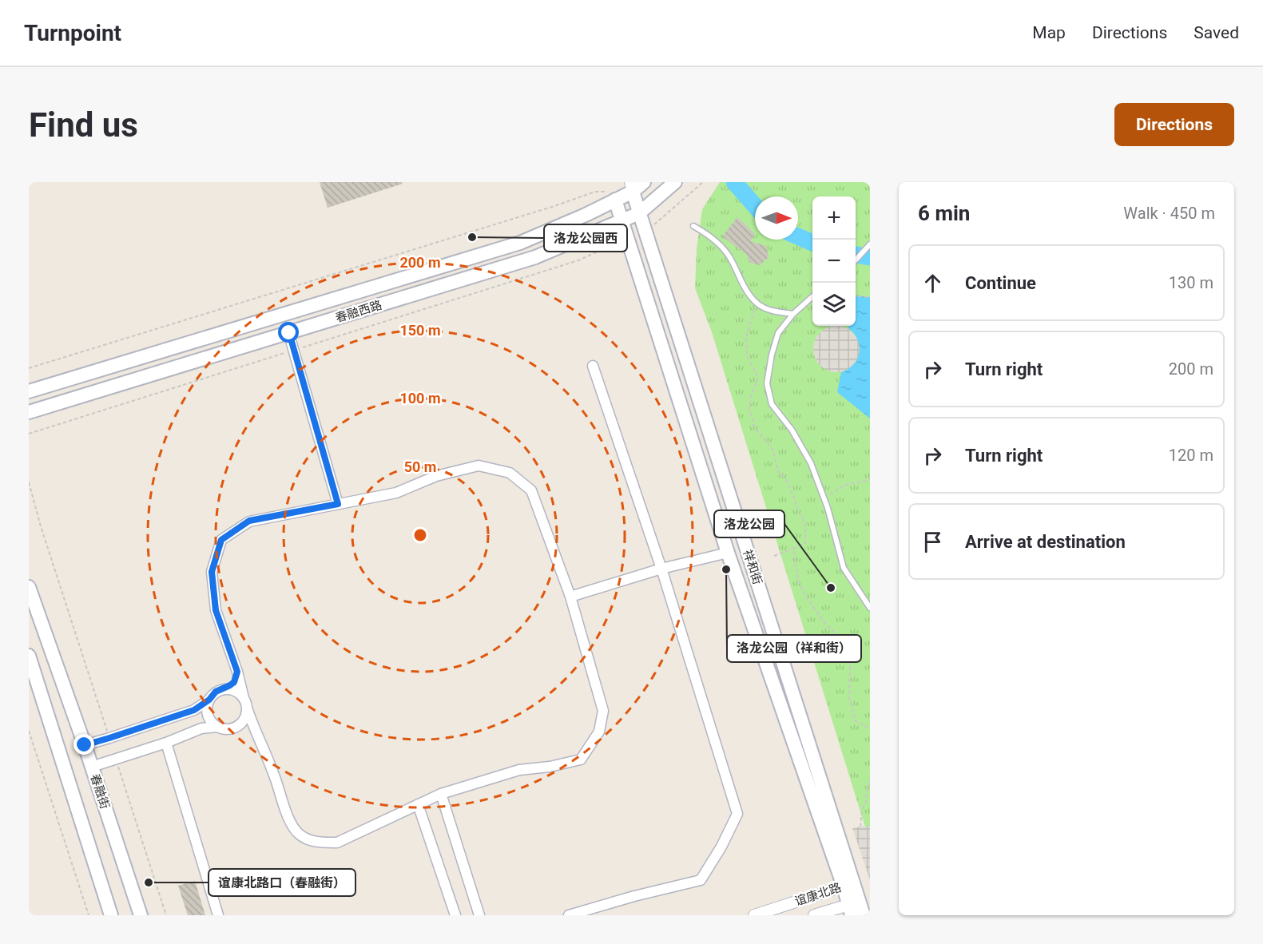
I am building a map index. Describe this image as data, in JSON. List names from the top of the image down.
{
  "streets": {
    "main road": ["春融西路", "祥和街", "春融街"],
    "street": ["谊康北路"]
  },
  "crossings": [
    ["春融西路", "祥和街"],
    ["祥和街", "谊康北路"]
  ],
  "places": [
    "洛龙公园西",
    "洛龙公园（祥和街）",
    "洛龙公园",
    "谊康北路口（春融街）"
  ],
  "north": "right",
  "page": {
    "header": "Turnpoint",
    "nav": ["Map", "Directions", "Saved"],
    "buttons": "Directions",
    "title": "Find us",
    "heading": ["6 min", "Walk · 450 m"],
    "map_buttons": ["+", "−"],
    "list": [
      ["Continue", "130 m"],
      ["Turn right", "200 m"],
      ["Turn right", "120 m"],
      "Arrive at destination"
    ]
  },
  "rings": [
    "200 m",
    "150 m",
    "100 m",
    "50 m"
  ]
}
